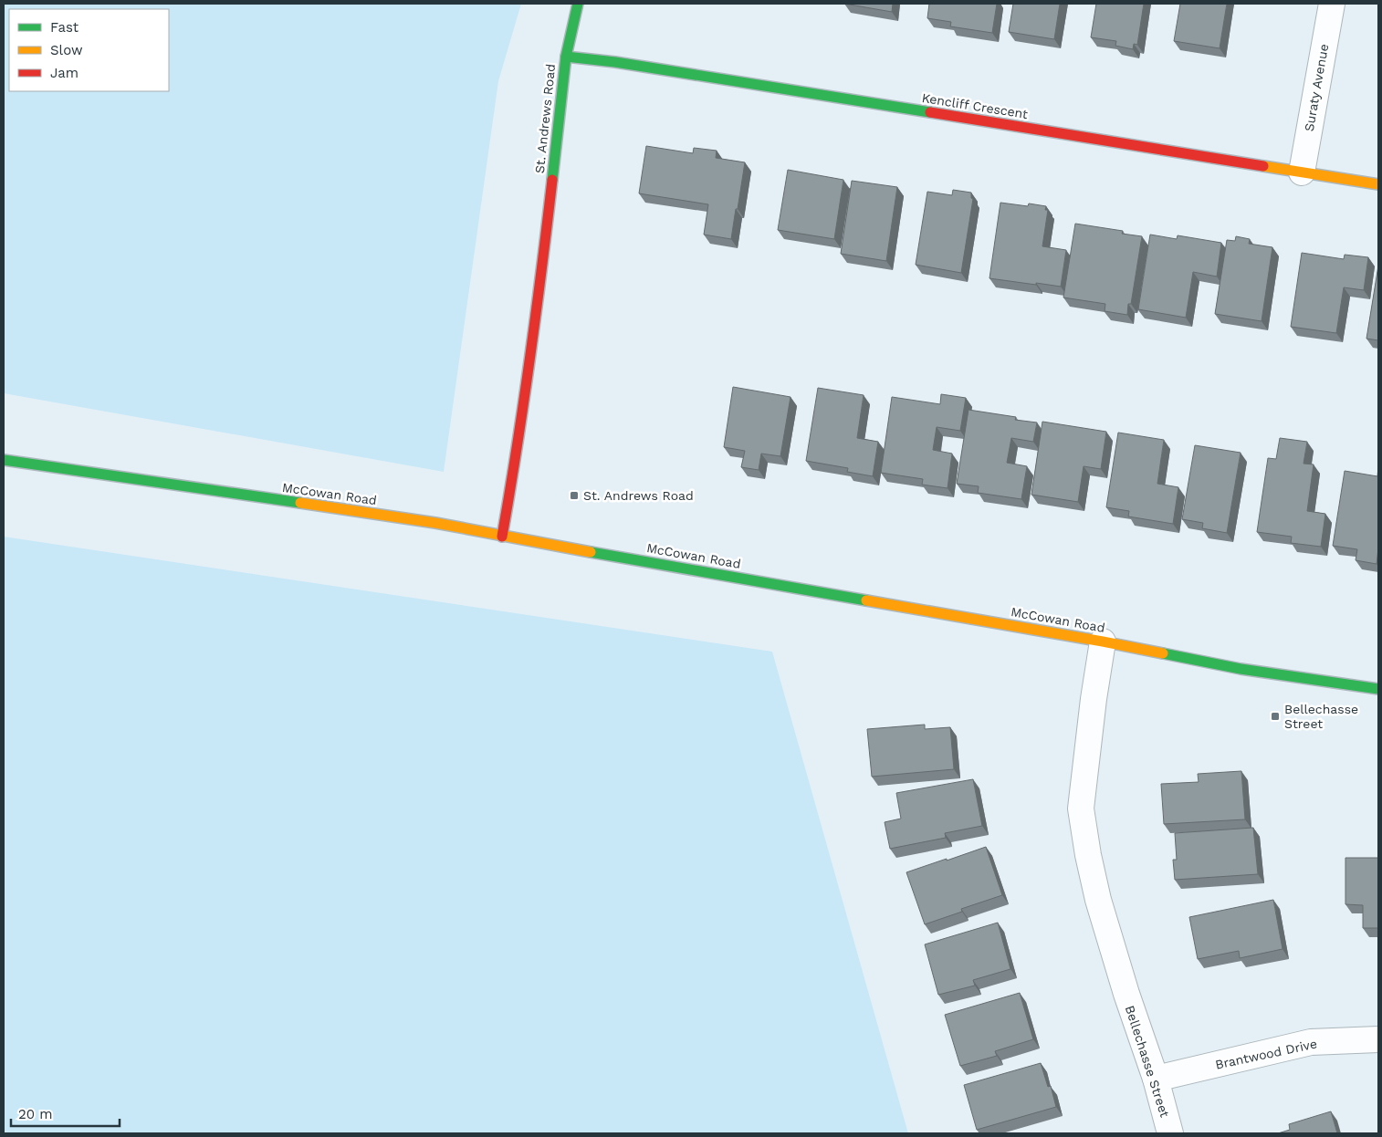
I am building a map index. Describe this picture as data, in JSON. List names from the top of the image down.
{
  "streets": {
    "main road": ["Kencliff Crescent", "St. Andrews Road", "McCowan Road"],
    "street": ["Suraty Avenue", "Brantwood Drive", "Bellechasse Street"]
  },
  "crossings": [
    ["Suraty Avenue", "Kencliff Crescent"],
    ["Kencliff Crescent", "St. Andrews Road"],
    ["St. Andrews Road", "McCowan Road"],
    ["McCowan Road", "Bellechasse Street"],
    ["Brantwood Drive", "Bellechasse Street"]
  ],
  "places": {
    "transit": ["St. Andrews Road", "Bellechasse Street"]
  },
  "legend": ["Fast", "Slow", "Jam"],
  "scale_bar": "20 m"
}
